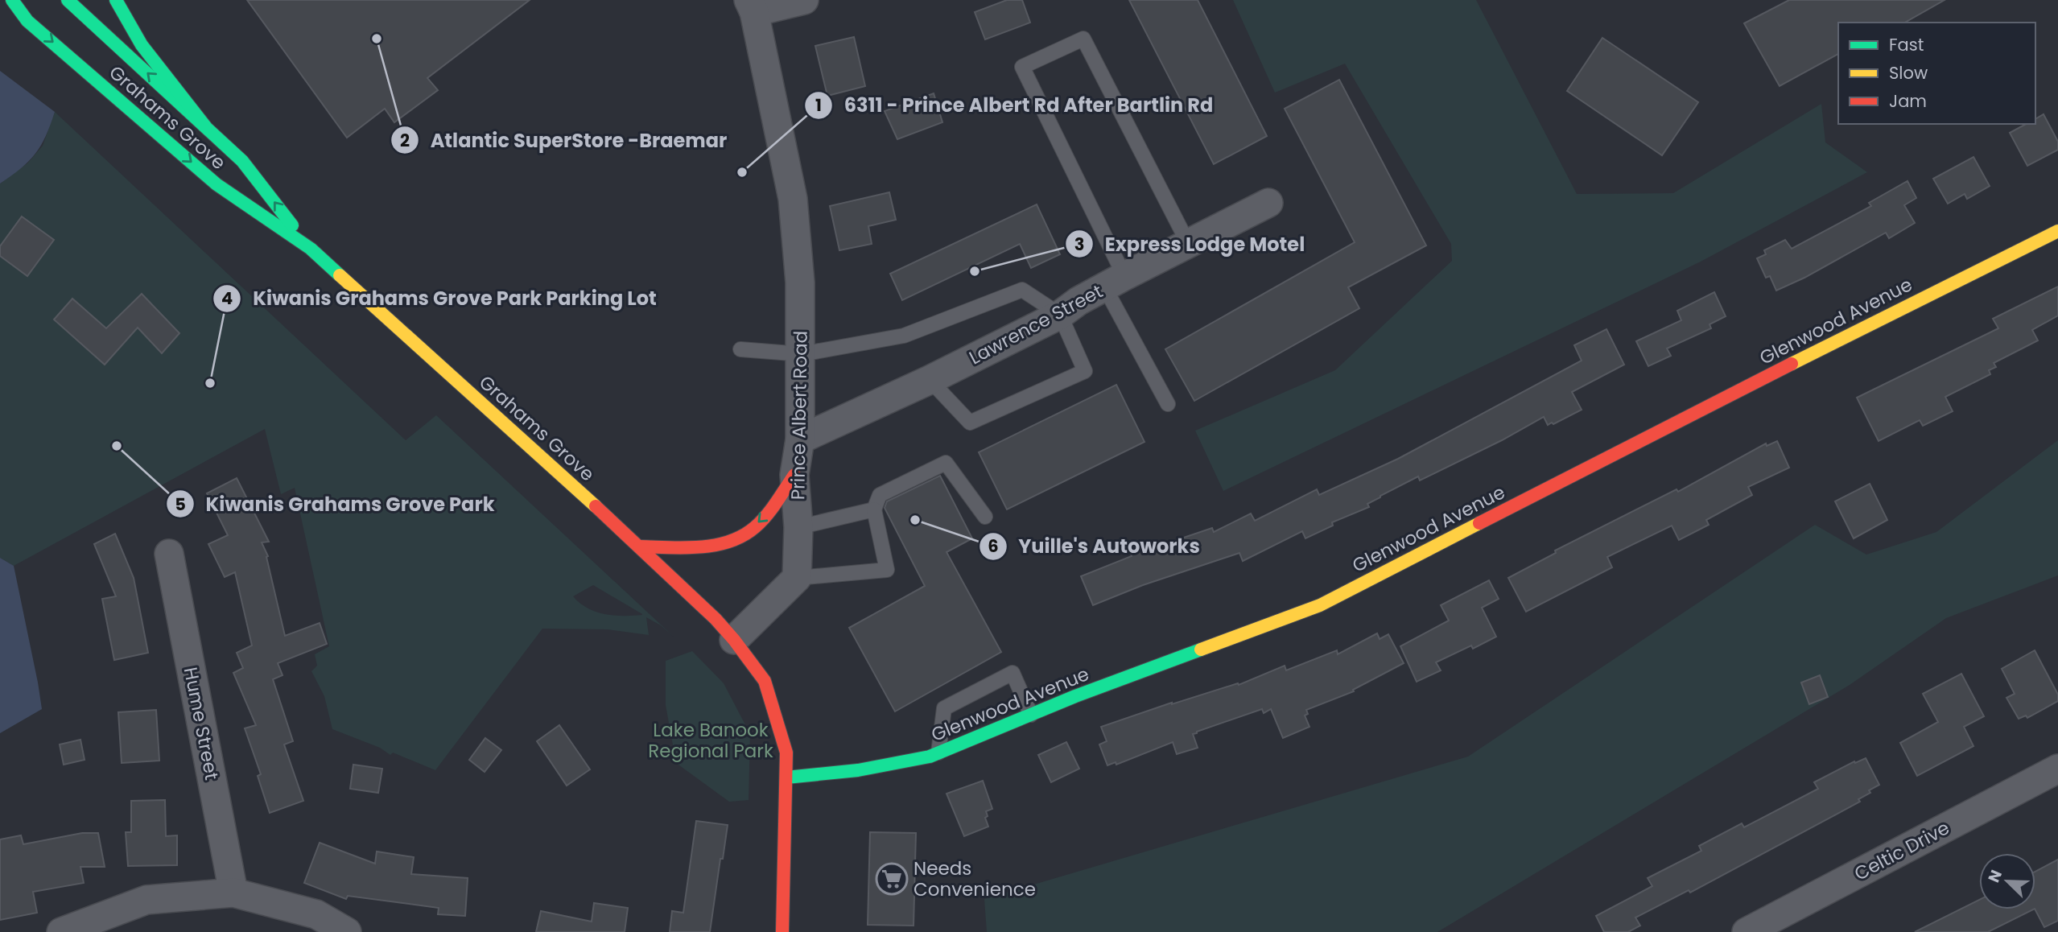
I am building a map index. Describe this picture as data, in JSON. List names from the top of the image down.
{
  "streets": {
    "main road": ["Grahams Grove", "Glenwood Avenue"],
    "street": [
      "Lawrence Street",
      "Prince Albert Road",
      "Hume Street",
      "Celtic Drive"
    ]
  },
  "crossings": [
    ["Lawrence Street", "Prince Albert Road"]
  ],
  "parks": ["Lake Banook Regional Park"],
  "places": {
    "other": [
      "Atlantic SuperStore -Braemar",
      "6311 - Prince Albert Rd After Bartlin Rd",
      "Express Lodge Motel",
      "Kiwanis Grahams Grove Park Parking Lot",
      "Kiwanis Grahams Grove Park",
      "Yuille's Autoworks"
    ],
    "supermarket": ["Needs Convenience"]
  },
  "legend": ["Fast", "Slow", "Jam"],
  "north": "top left"
}
